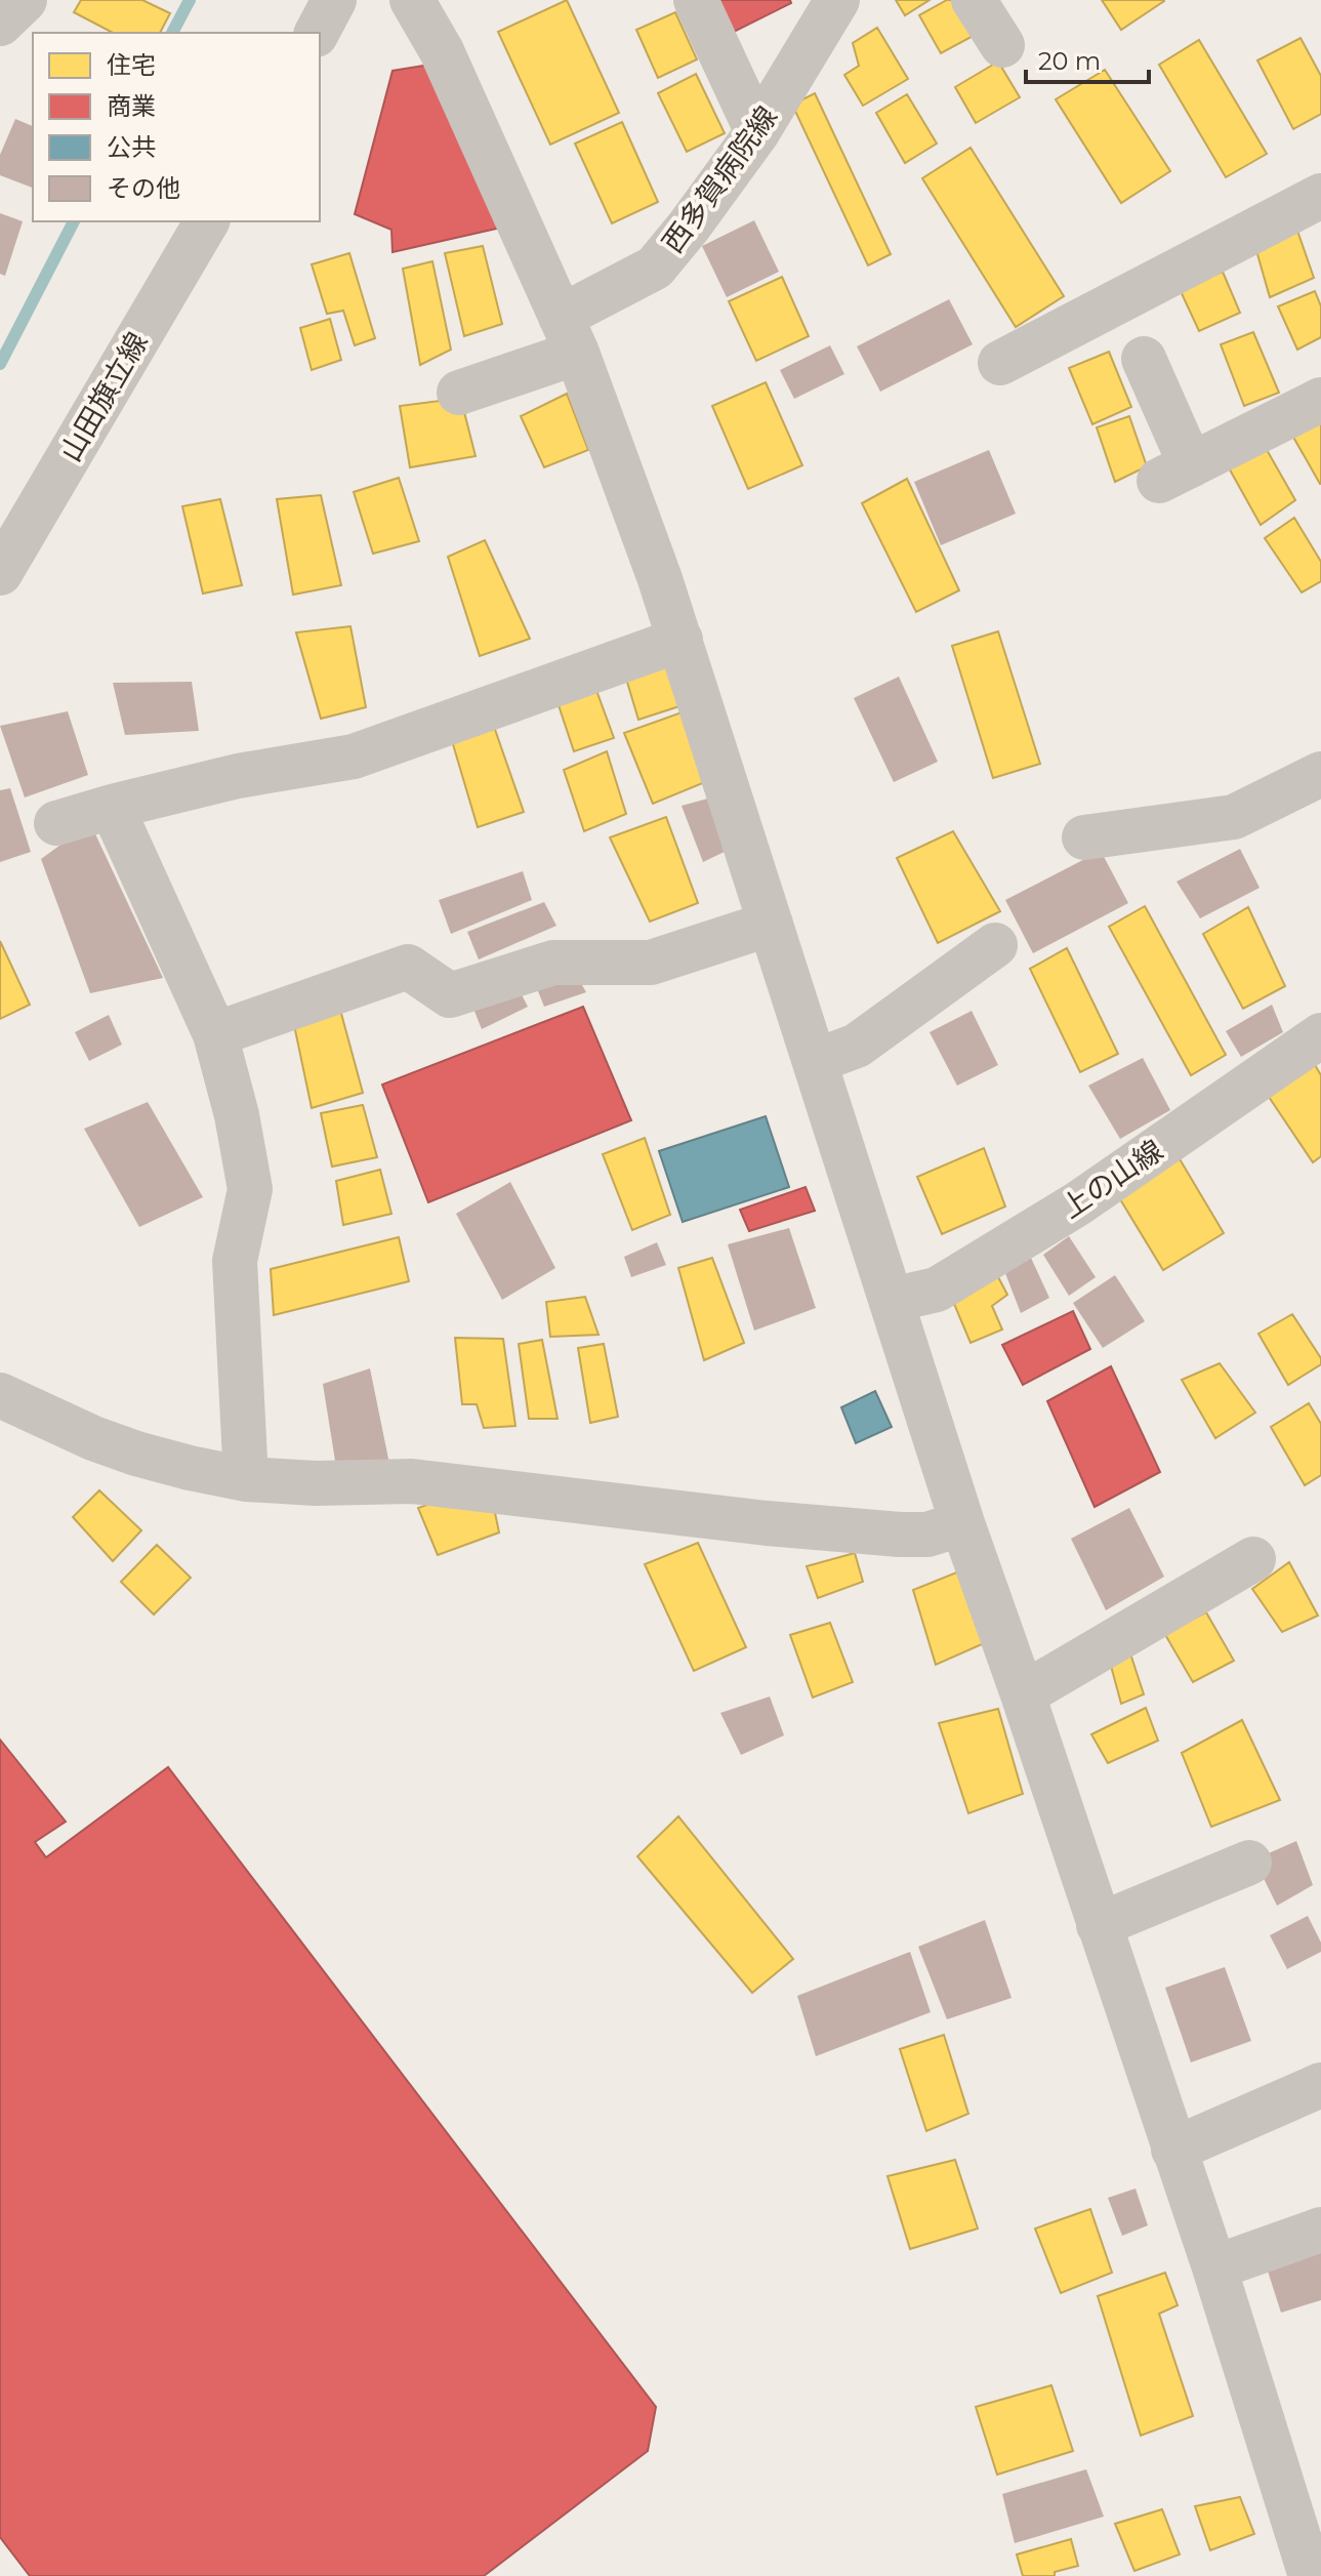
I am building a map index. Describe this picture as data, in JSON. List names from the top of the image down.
{
  "streets": {
    "street": ["西多賀病院線", "山田旗立線", "上の山線"]
  },
  "legend": [
    "住宅",
    "商業",
    "公共",
    "その他"
  ],
  "scale_bar": "20 m"
}
